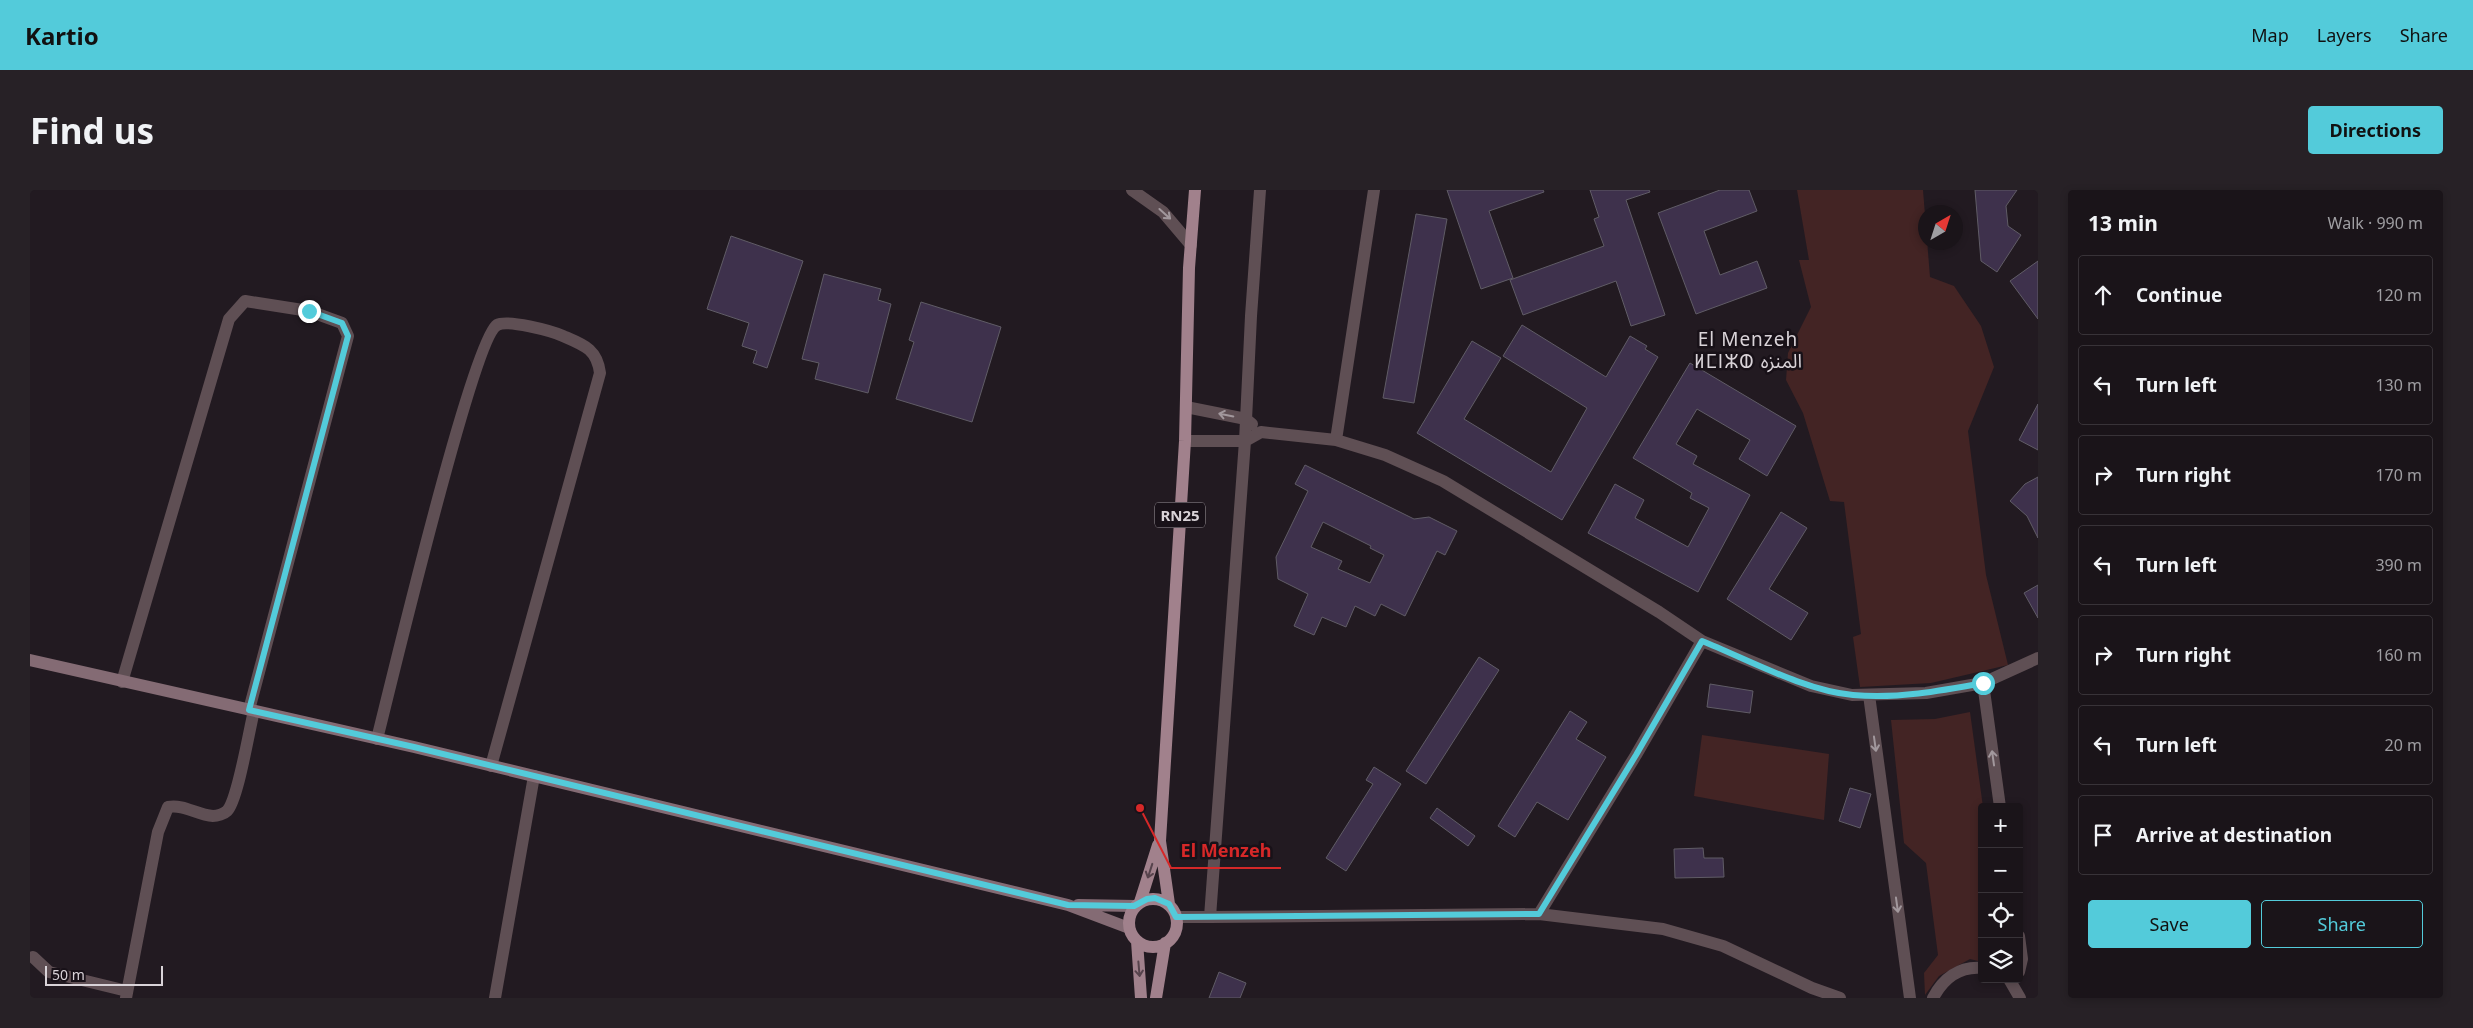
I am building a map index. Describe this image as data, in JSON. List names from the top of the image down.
{
  "streets": {
    "main road": ["RN25"]
  },
  "districts": ["El Menzeh ⵍⵎⵏⵣⵀ المنزه"],
  "places": ["El Menzeh"],
  "scale_bar": "50 m",
  "north": "top right",
  "page": {
    "header": "Kartio",
    "nav": ["Map", "Layers", "Share"],
    "buttons": [
      "Directions",
      ["Save", "Share"]
    ],
    "title": "Find us",
    "heading": ["13 min", "Walk · 990 m"],
    "list": [
      ["Continue", "120 m"],
      ["Turn left", "130 m"],
      ["Turn right", "170 m"],
      ["Turn left", "390 m"],
      ["Turn right", "160 m"],
      ["Turn left", "20 m"],
      "Arrive at destination"
    ],
    "map_buttons": ["+", "−"],
    "scale": "50 m"
  }
}
